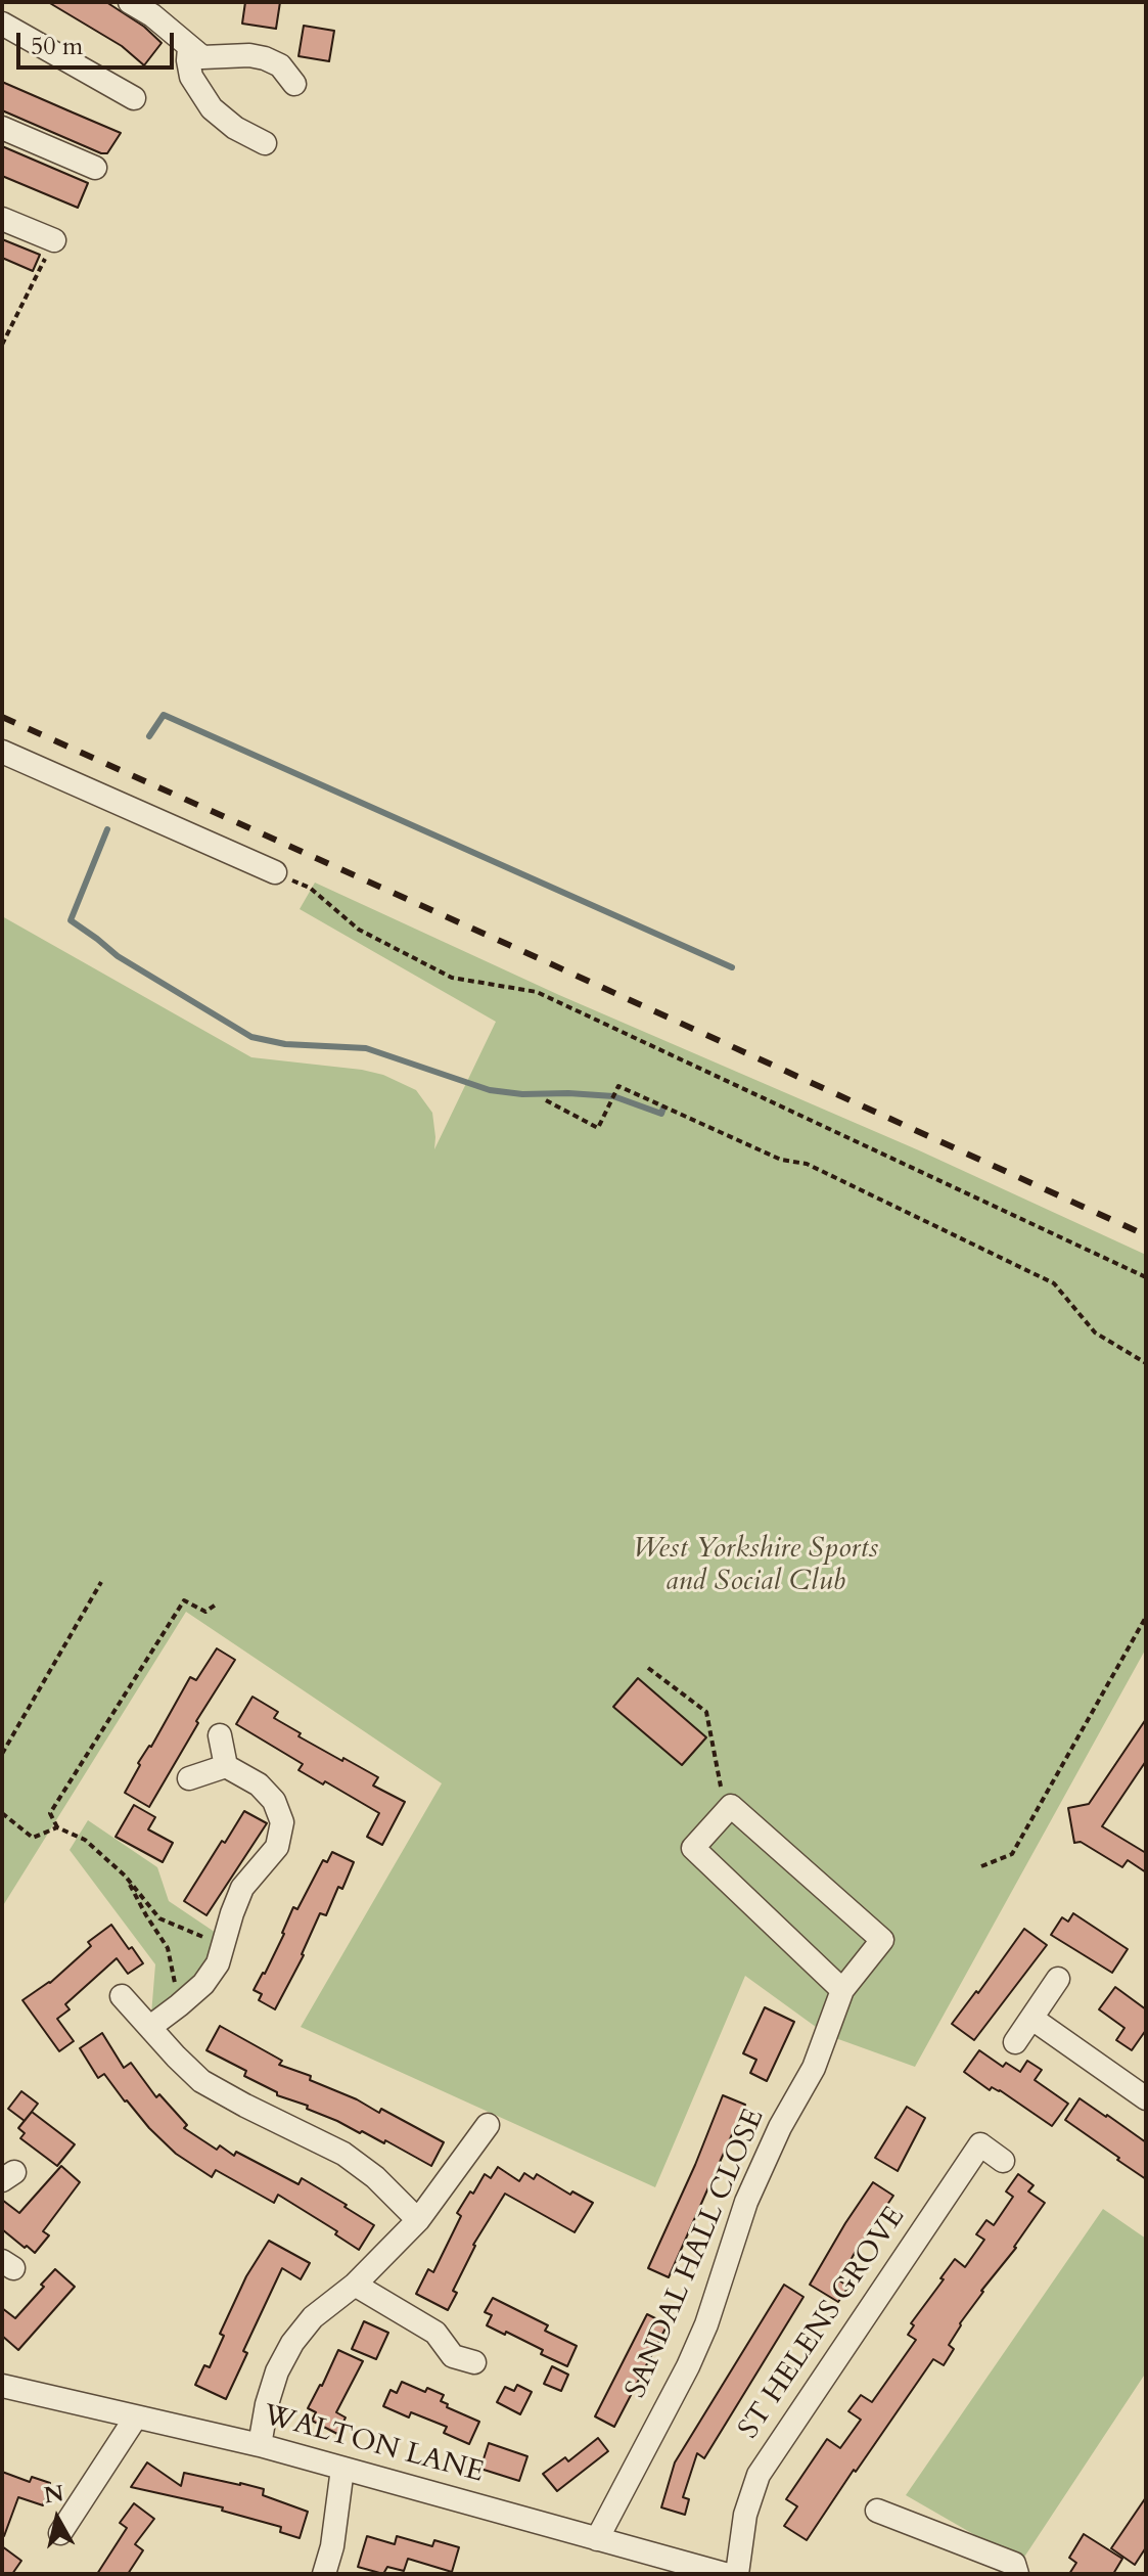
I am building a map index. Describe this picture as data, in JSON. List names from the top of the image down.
{
  "streets": {
    "street": ["SANDAL HALL CLOSE", "ST HELENS GROVE", "WALTON LANE"]
  },
  "crossings": [
    ["SANDAL HALL CLOSE", "WALTON LANE"]
  ],
  "parks": ["West Yorkshire Sports and Social Club"],
  "scale_bar": "50 m",
  "north": "top"
}
